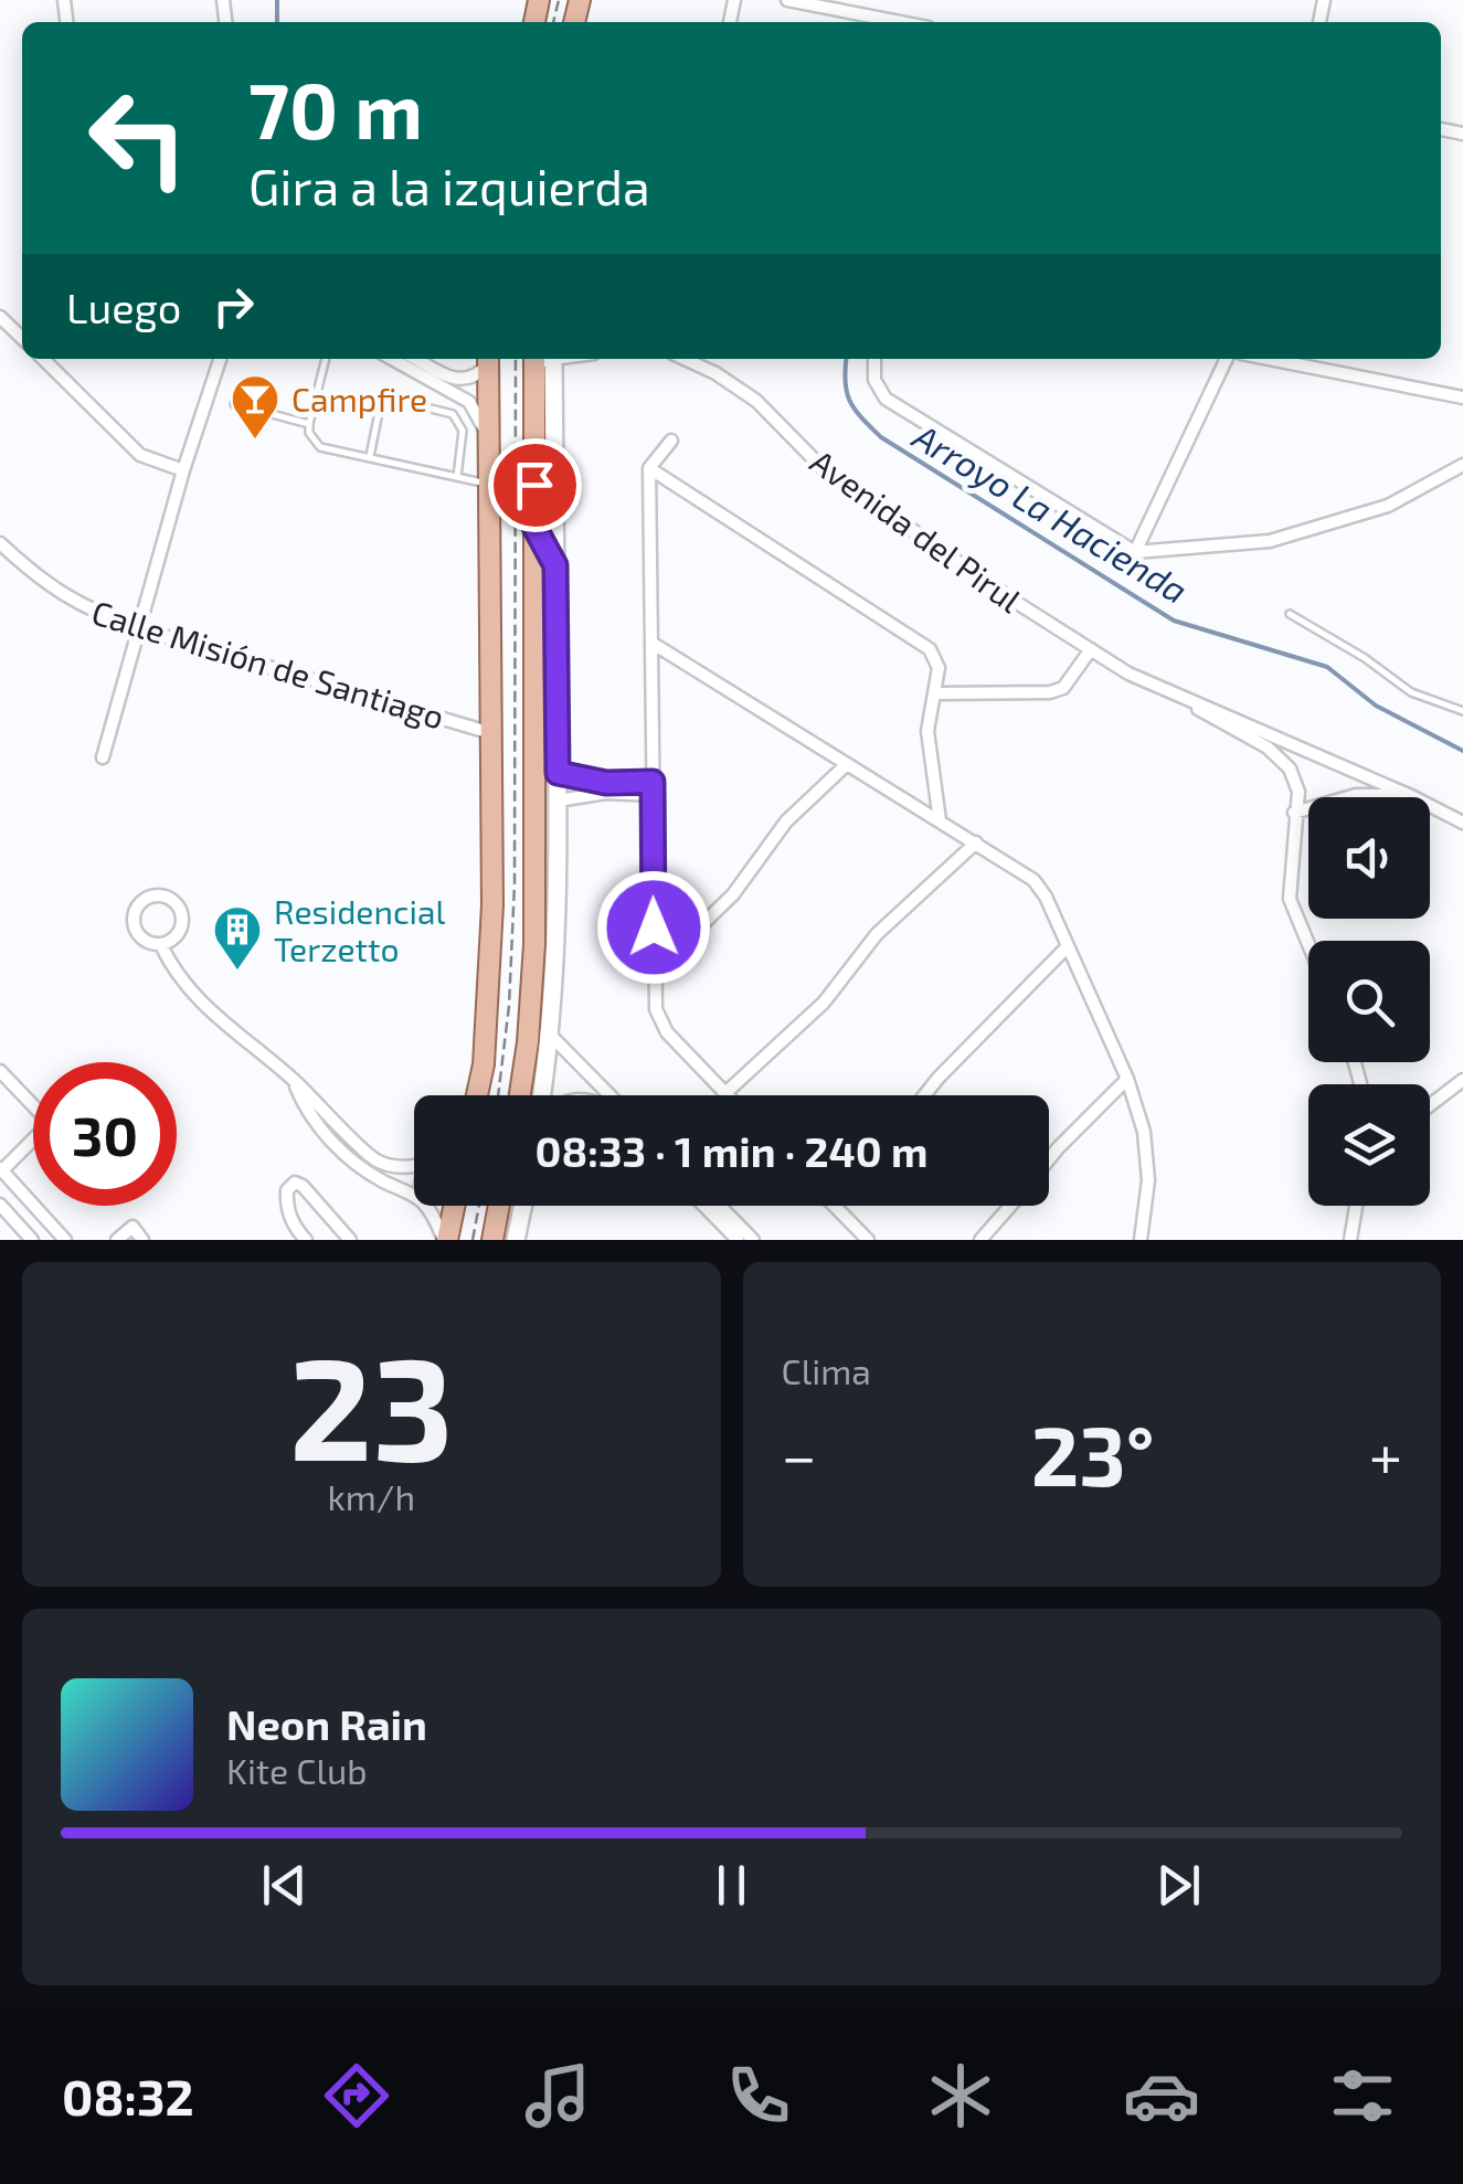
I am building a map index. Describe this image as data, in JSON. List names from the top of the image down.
{
  "streets": {
    "street": ["Avenida del Pirul", "Calle Misión de Santiago"]
  },
  "water": ["Arroyo La Hacienda"],
  "places": {
    "bar": ["Campfire"],
    "building": ["Residencial Terzetto"]
  },
  "page": {
    "turn": ["70 m", "Gira a la izquierda"],
    "then": "Luego",
    "limit": "30",
    "trip": "08:33 · 1 min · 240 m",
    "tile": [
      ["23", "km/h"],
      "Clima"
    ],
    "heat": ["−", "23°", "+"],
    "song": ["Neon Rain", "Kite Club"],
    "tabs": "08:32"
  }
}
